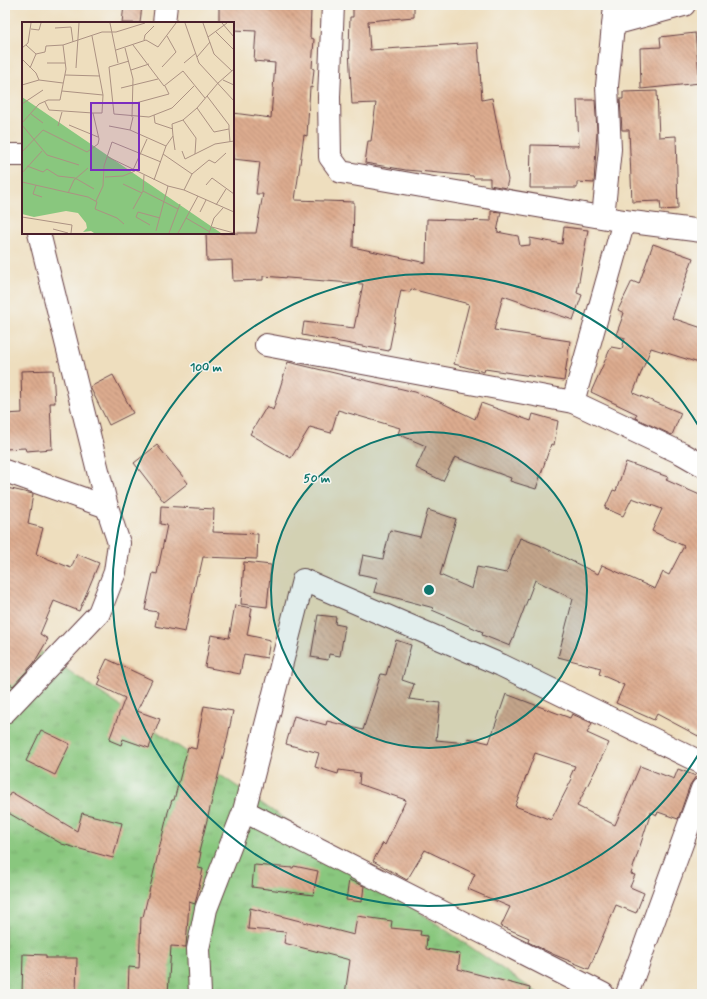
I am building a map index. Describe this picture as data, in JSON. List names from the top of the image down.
{
  "rings": ["100 m", "50 m"]
}
